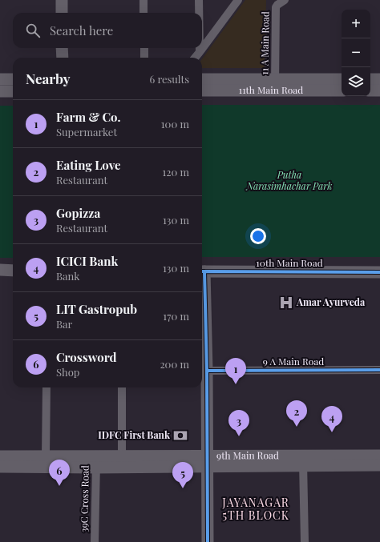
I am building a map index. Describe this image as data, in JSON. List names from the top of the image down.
{
  "streets": {
    "main road": ["11th Main Road", "10th Main Road", "9th Main Road"],
    "street": ["11 A Main Road", "9 A Main Road", "39C Cross Road"]
  },
  "crossings": [
    ["11 A Main Road", "11th Main Road"],
    ["9th Main Road", "39C Cross Road"]
  ],
  "districts": ["JAYANAGAR 5TH BLOCK"],
  "parks": ["Putha Narasimhachar Park"],
  "places": {
    "hospital": ["Amar Ayurveda"],
    "bank": ["IDFC First Bank"]
  },
  "page": {
    "map_buttons": ["+", "−"],
    "search": "Search here",
    "heading": ["Nearby", "6 results"],
    "list": [
      {
        "mark": "1",
        "name": "Farm & Co.",
        "note": "Supermarket",
        "value": "100 m"
      },
      {
        "mark": "2",
        "name": "Eating Love",
        "note": "Restaurant",
        "value": "120 m"
      },
      {
        "mark": "3",
        "name": "Gopizza",
        "note": "Restaurant",
        "value": "130 m"
      },
      {
        "mark": "4",
        "name": "ICICI Bank",
        "note": "Bank",
        "value": "130 m"
      },
      {
        "mark": "5",
        "name": "LIT Gastropub",
        "note": "Bar",
        "value": "170 m"
      },
      {
        "mark": "6",
        "name": "Crossword",
        "note": "Shop",
        "value": "200 m"
      }
    ],
    "pins": [
      "1",
      "2",
      "4",
      "3",
      "6",
      "5"
    ]
  }
}
